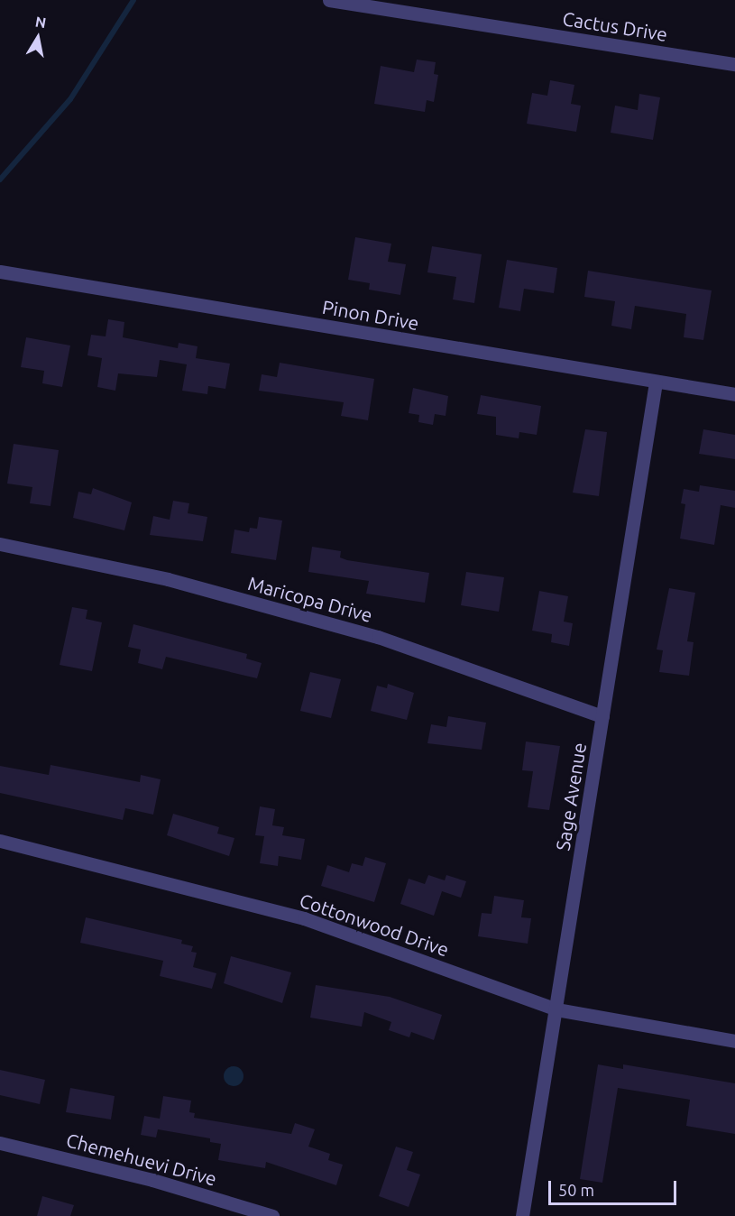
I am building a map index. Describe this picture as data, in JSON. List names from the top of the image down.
{
  "streets": {
    "street": [
      "Cactus Drive",
      "Pinon Drive",
      "Maricopa Drive",
      "Sage Avenue",
      "Cottonwood Drive",
      "Chemehuevi Drive"
    ]
  },
  "crossings": [
    ["Pinon Drive", "Sage Avenue"],
    ["Maricopa Drive", "Sage Avenue"],
    ["Sage Avenue", "Cottonwood Drive"]
  ],
  "scale_bar": "50 m",
  "north": "top"
}
